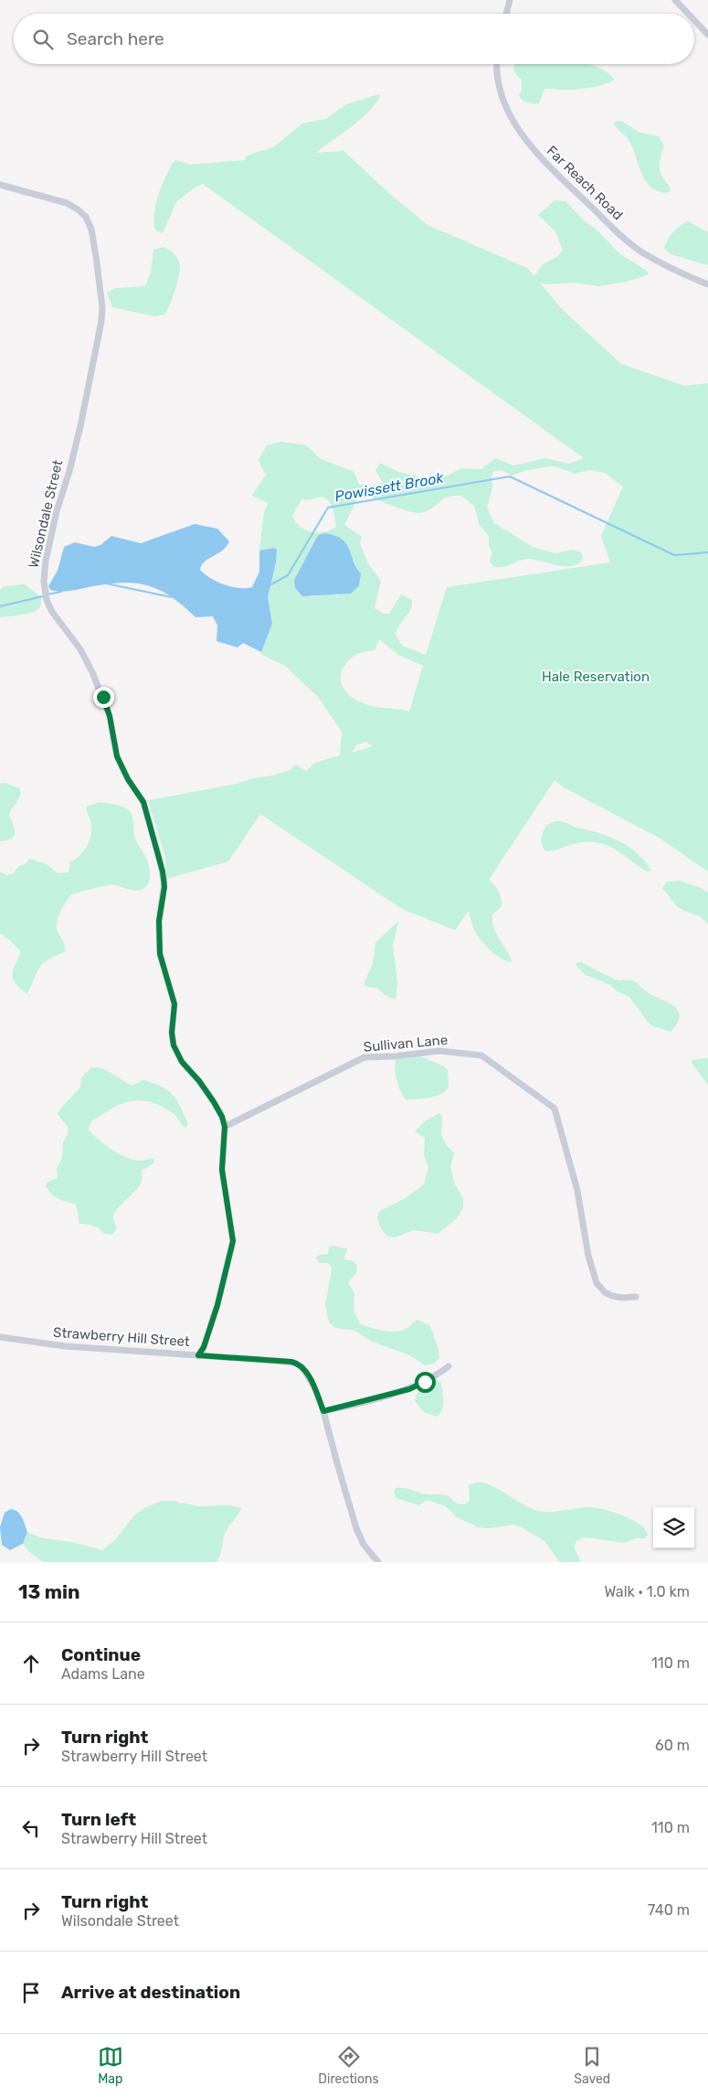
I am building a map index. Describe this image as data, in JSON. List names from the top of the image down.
{
  "streets": {
    "street": [
      "Far Reach Road",
      "Wilsondale Street",
      "Sullivan Lane",
      "Strawberry Hill Street"
    ]
  },
  "crossings": [
    ["Wilsondale Street", "Sullivan Lane"],
    ["Wilsondale Street", "Strawberry Hill Street"]
  ],
  "water": ["Powissett Brook"],
  "parks": ["Hale Reservation"],
  "page": {
    "search": "Search here",
    "heading": ["13 min", "Walk · 1.0 km"],
    "list": [
      ["Continue", "Adams Lane", "110 m"],
      ["Turn right", "Strawberry Hill Street", "60 m"],
      ["Turn left", "Strawberry Hill Street", "110 m"],
      ["Turn right", "Wilsondale Street", "740 m"],
      "Arrive at destination"
    ],
    "nav": ["Map", "Directions", "Saved"]
  }
}
